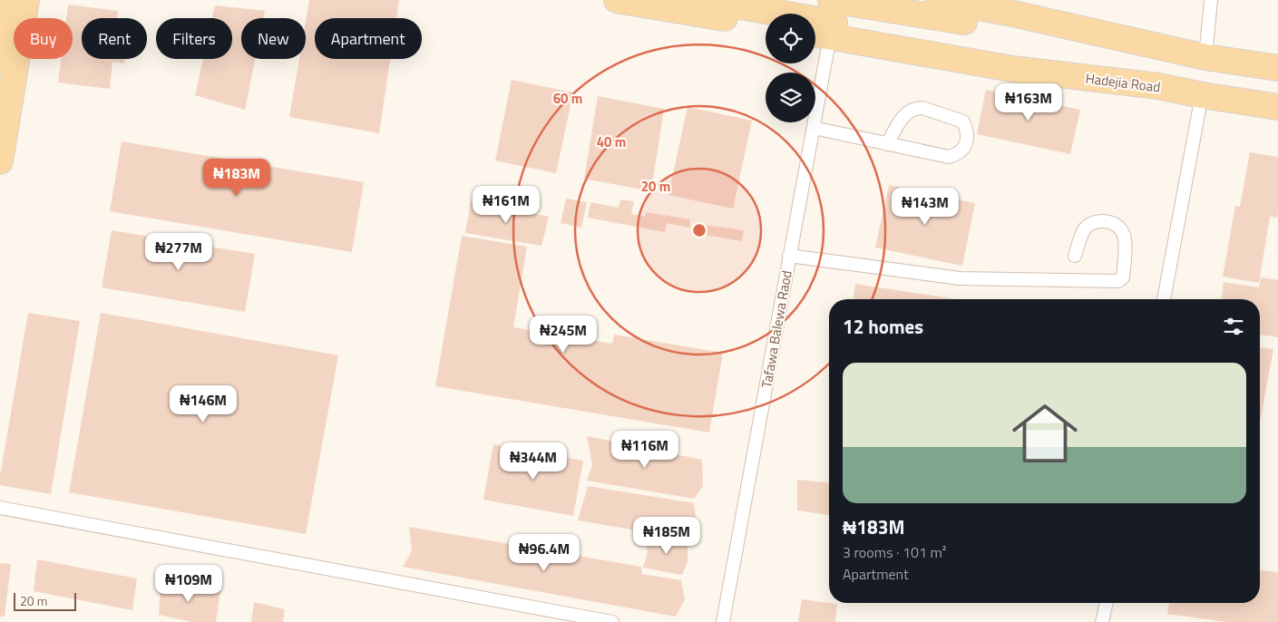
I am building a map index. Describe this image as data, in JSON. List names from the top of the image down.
{
  "streets": {
    "main road": ["Hadejia Road"],
    "lane": ["Tafawa Balewa Raod"]
  },
  "crossings": [
    ["Hadejia Road", "Tafawa Balewa Raod"]
  ],
  "scale_bar": "20 m",
  "page": {
    "chip": [
      "Buy",
      "Rent",
      "Filters",
      "New",
      "Apartment"
    ],
    "price": [
      "₦163M",
      "₦183M",
      "₦161M",
      "₦143M",
      "₦277M",
      "₦245M",
      "₦146M",
      "₦116M",
      "₦344M",
      "₦185M",
      "₦96.4M",
      "₦109M"
    ],
    "heading": "12 homes",
    "list": [
      {
        "name": "₦183M",
        "note": "3 rooms · 101 m² · Apartment"
      }
    ],
    "scale": "20 m"
  },
  "rings": ["60 m", "40 m", "20 m"]
}
